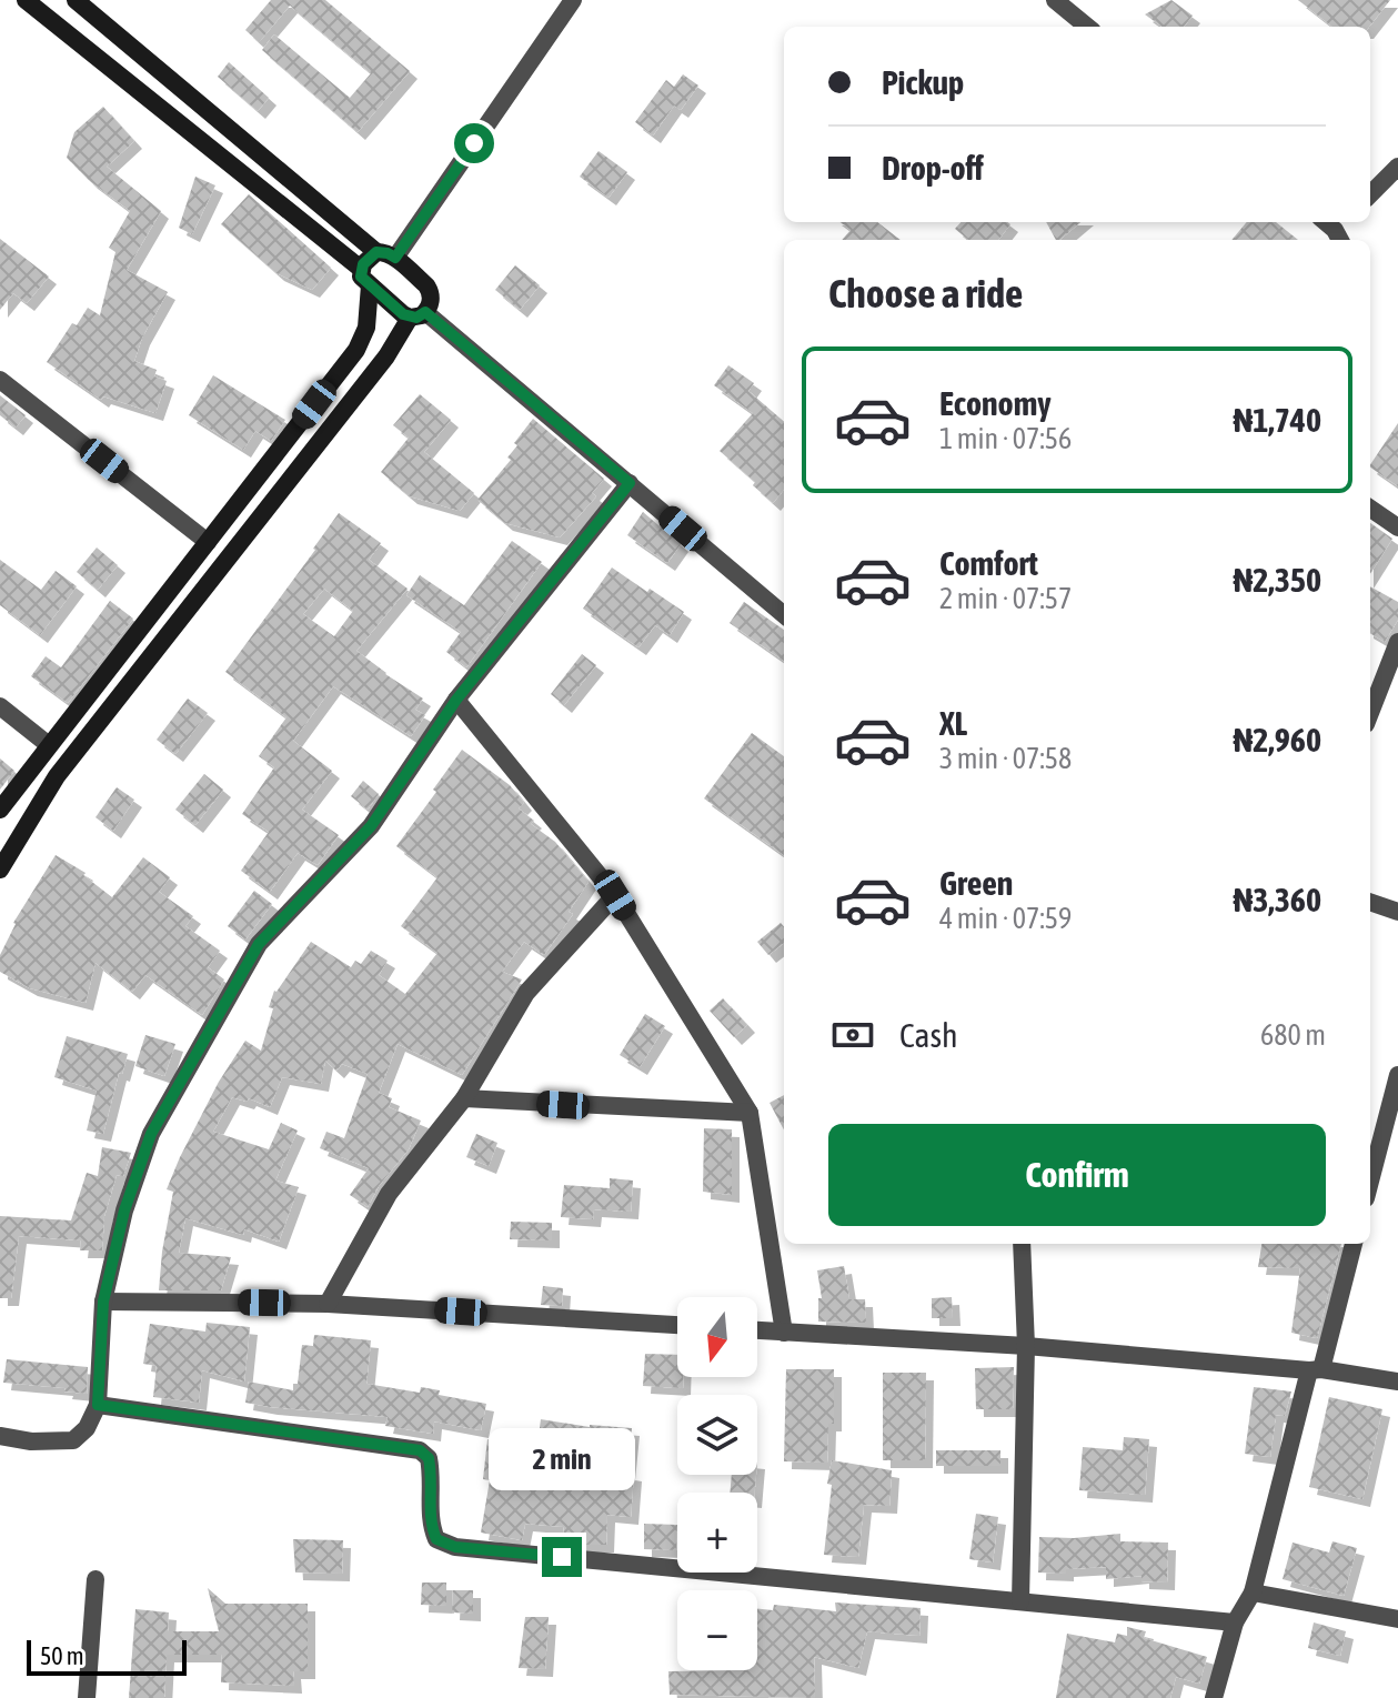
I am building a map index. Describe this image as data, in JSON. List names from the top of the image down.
{
  "scale_bar": "50 m",
  "north": "bottom",
  "page": {
    "banner": ["Pickup", "Drop-off"],
    "heading": "Choose a ride",
    "list": [
      {
        "name": "Economy",
        "note": "1 min · 07:56",
        "value": "₦1,740"
      },
      {
        "name": "Comfort",
        "note": "2 min · 07:57",
        "value": "₦2,350"
      },
      {
        "name": "XL",
        "note": "3 min · 07:58",
        "value": "₦2,960"
      },
      {
        "name": "Green",
        "note": "4 min · 07:59",
        "value": "₦3,360"
      }
    ],
    "pay": ["Cash", "680 m"],
    "buttons": "Confirm",
    "map_buttons": ["+", "−"],
    "bubble": "2 min",
    "scale": "50 m"
  }
}
